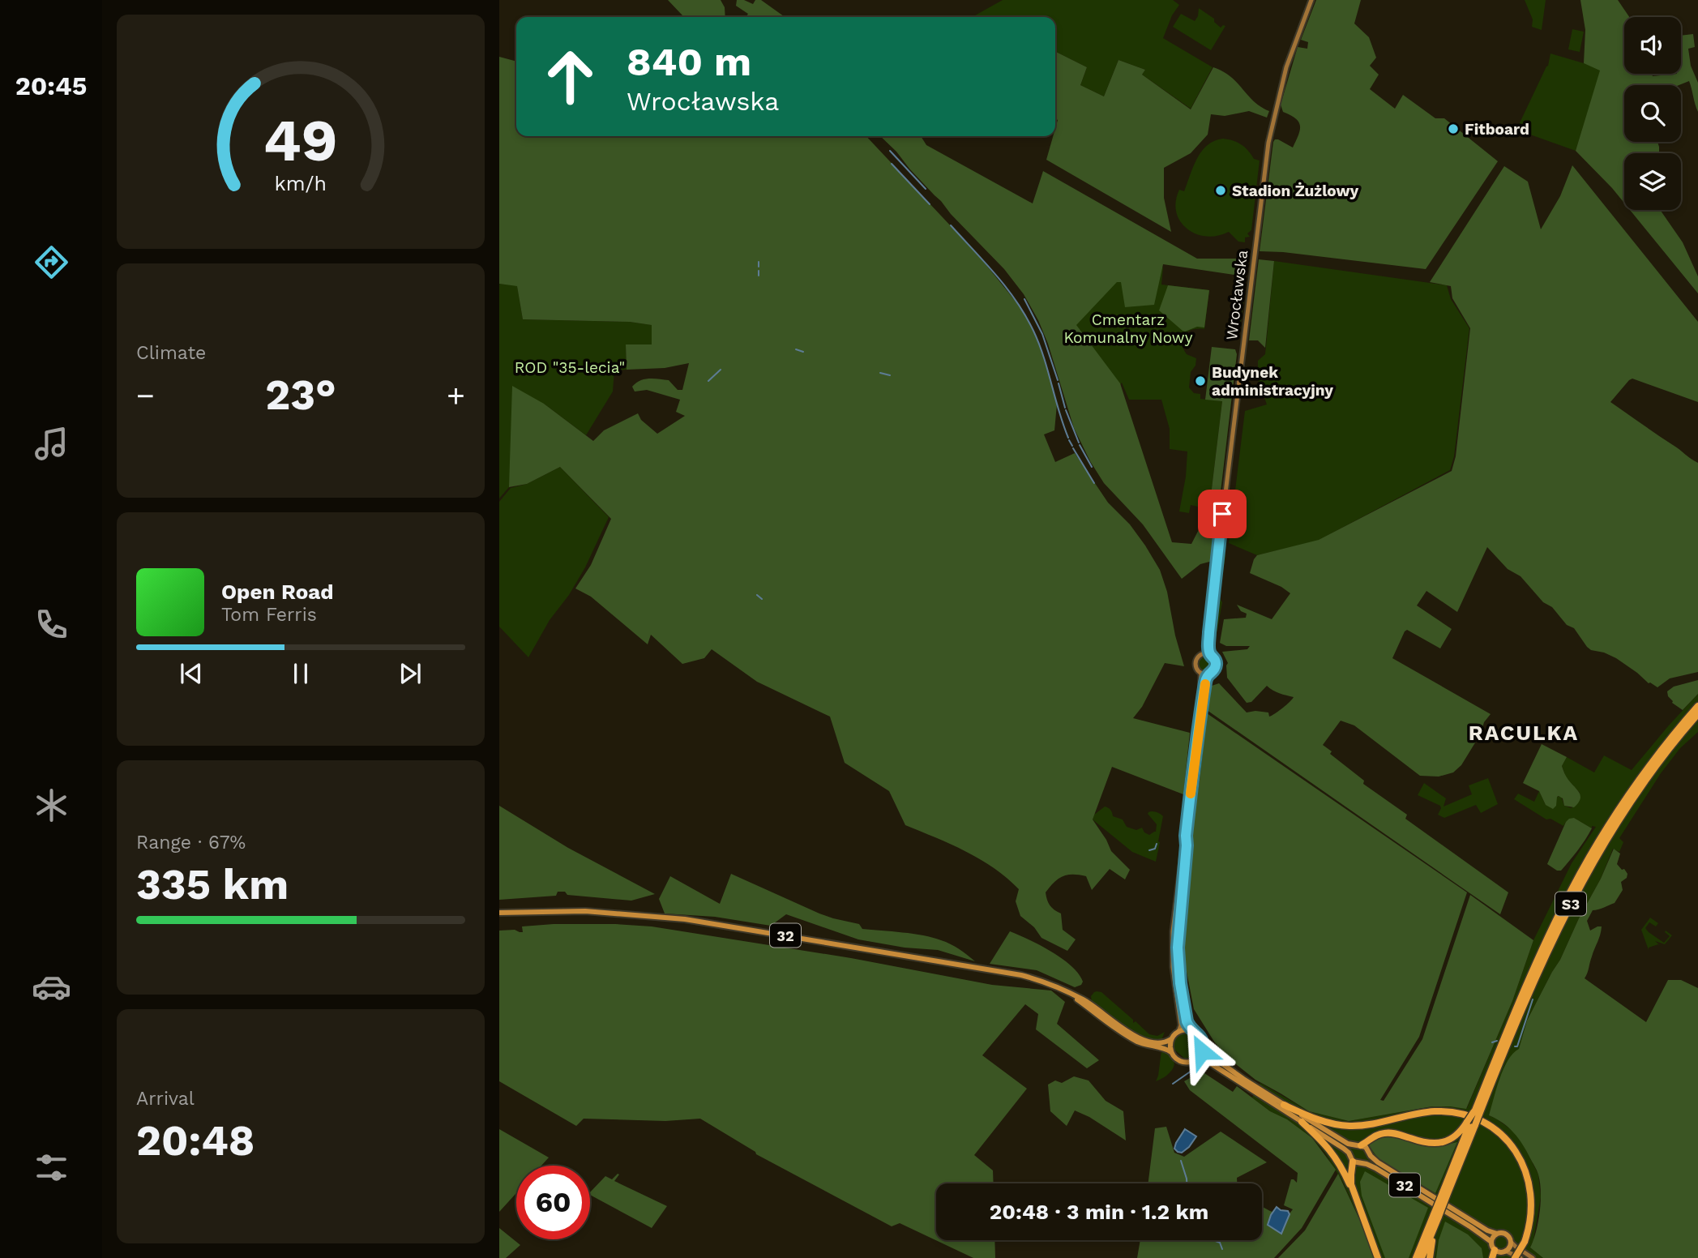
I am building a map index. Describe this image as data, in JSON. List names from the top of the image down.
{
  "streets": {
    "highway": ["S3"],
    "main road": ["Wrocławska", "32"]
  },
  "districts": ["RACULKA"],
  "parks": ["Cmentarz Komunalny Nowy", "ROD \"35-lecia\""],
  "places": ["Fitboard", "Stadion Żużlowy", "Budynek administracyjny"],
  "page": {
    "tabs": "20:45",
    "turn": ["840 m", "Wrocławska"],
    "tile": [
      "Climate",
      ["Range · 67%", "335 km"],
      ["Arrival", "20:48"]
    ],
    "heat": ["−", "23°", "+"],
    "song": ["Open Road", "Tom Ferris"],
    "limit": "60",
    "trip": "20:48 · 3 min · 1.2 km",
    "gauge": ["49", "km/h"]
  }
}
